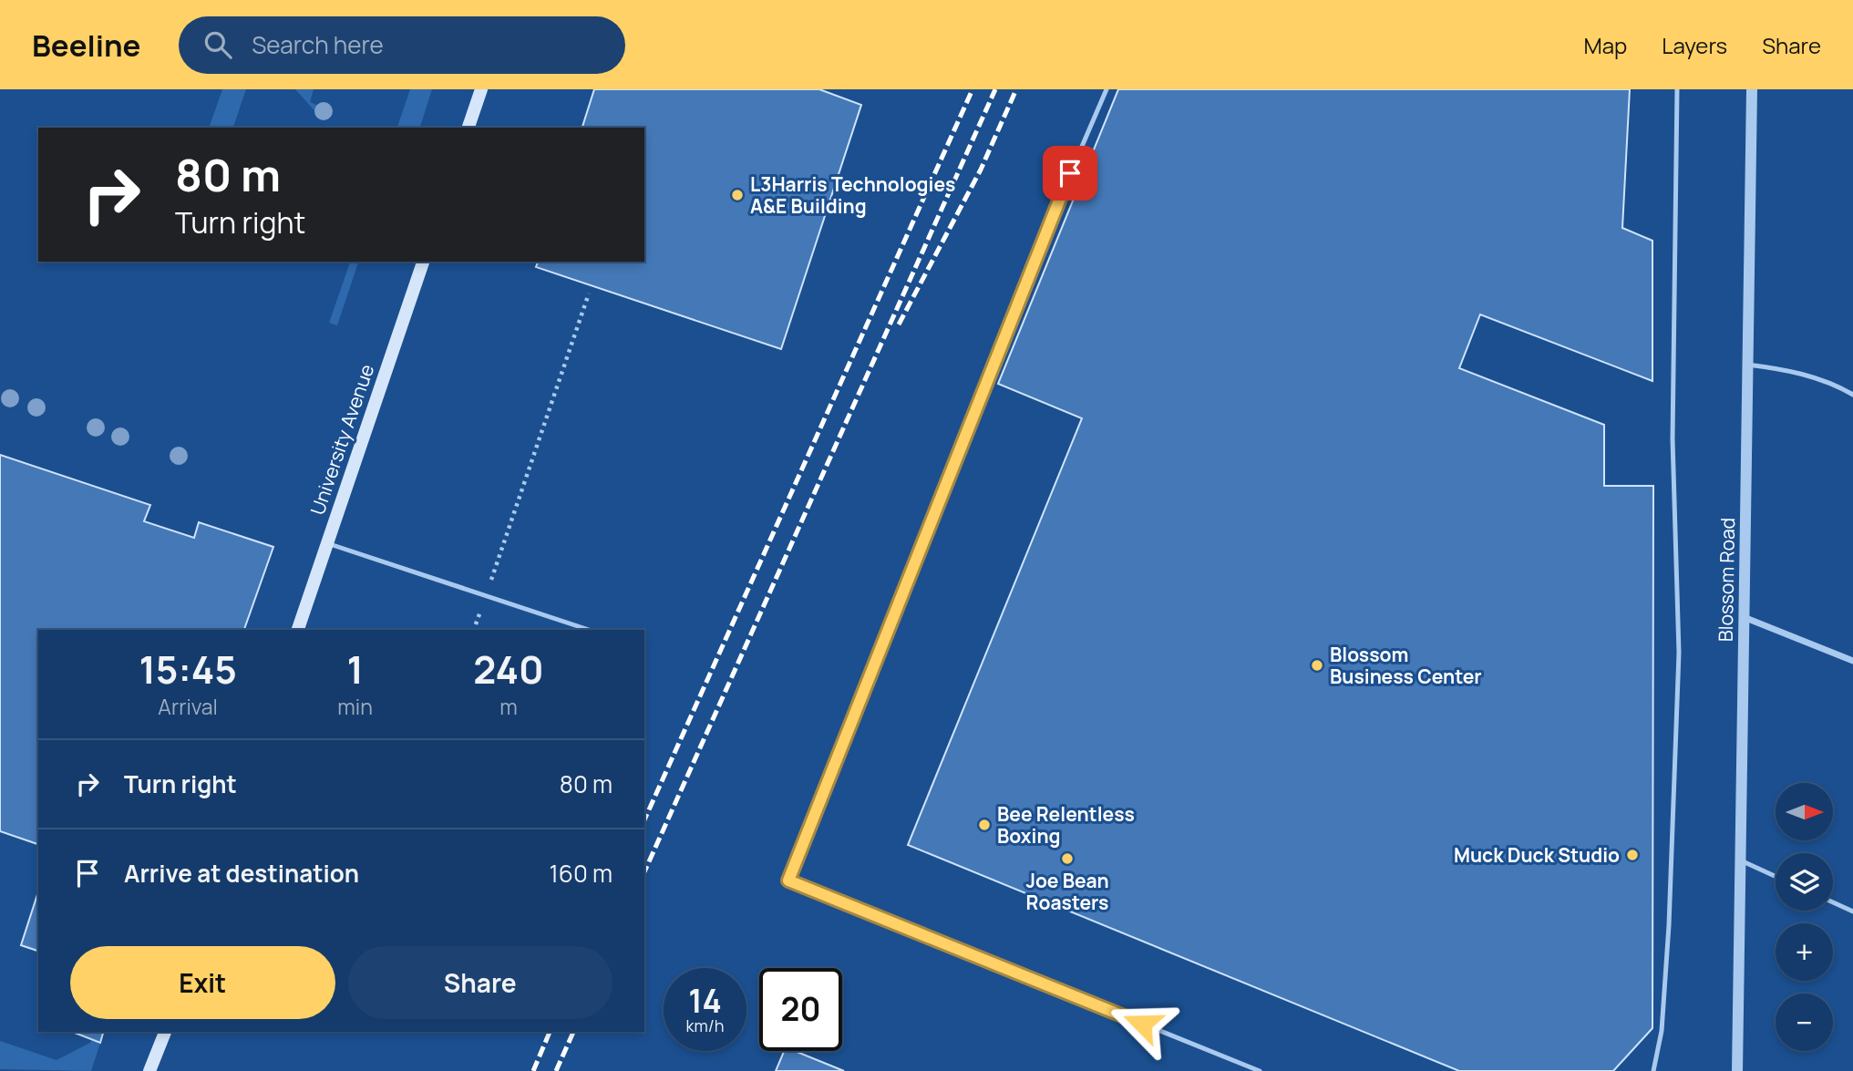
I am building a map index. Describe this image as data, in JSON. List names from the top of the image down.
{
  "streets": {
    "main road": ["University Avenue"],
    "street": ["Blossom Road"]
  },
  "places": [
    "L3Harris Technologies A&E Building",
    "Blossom Business Center",
    "Bee Relentless Boxing",
    "Muck Duck Studio",
    "Joe Bean Roasters"
  ],
  "north": "right",
  "page": {
    "header": "Beeline",
    "search": "Search here",
    "nav": ["Map", "Layers", "Share"],
    "turn": ["80 m", "Turn right"],
    "eta": [
      "15:45",
      "Arrival",
      "1",
      "min",
      "240",
      "m"
    ],
    "list": [
      {
        "name": "Turn right",
        "value": "80 m"
      },
      {
        "name": "Arrive at destination",
        "value": "160 m"
      }
    ],
    "map_buttons": ["+", "−"],
    "buttons": ["Exit", "Share"],
    "speed": "14 km/h",
    "limit": "20"
  }
}
